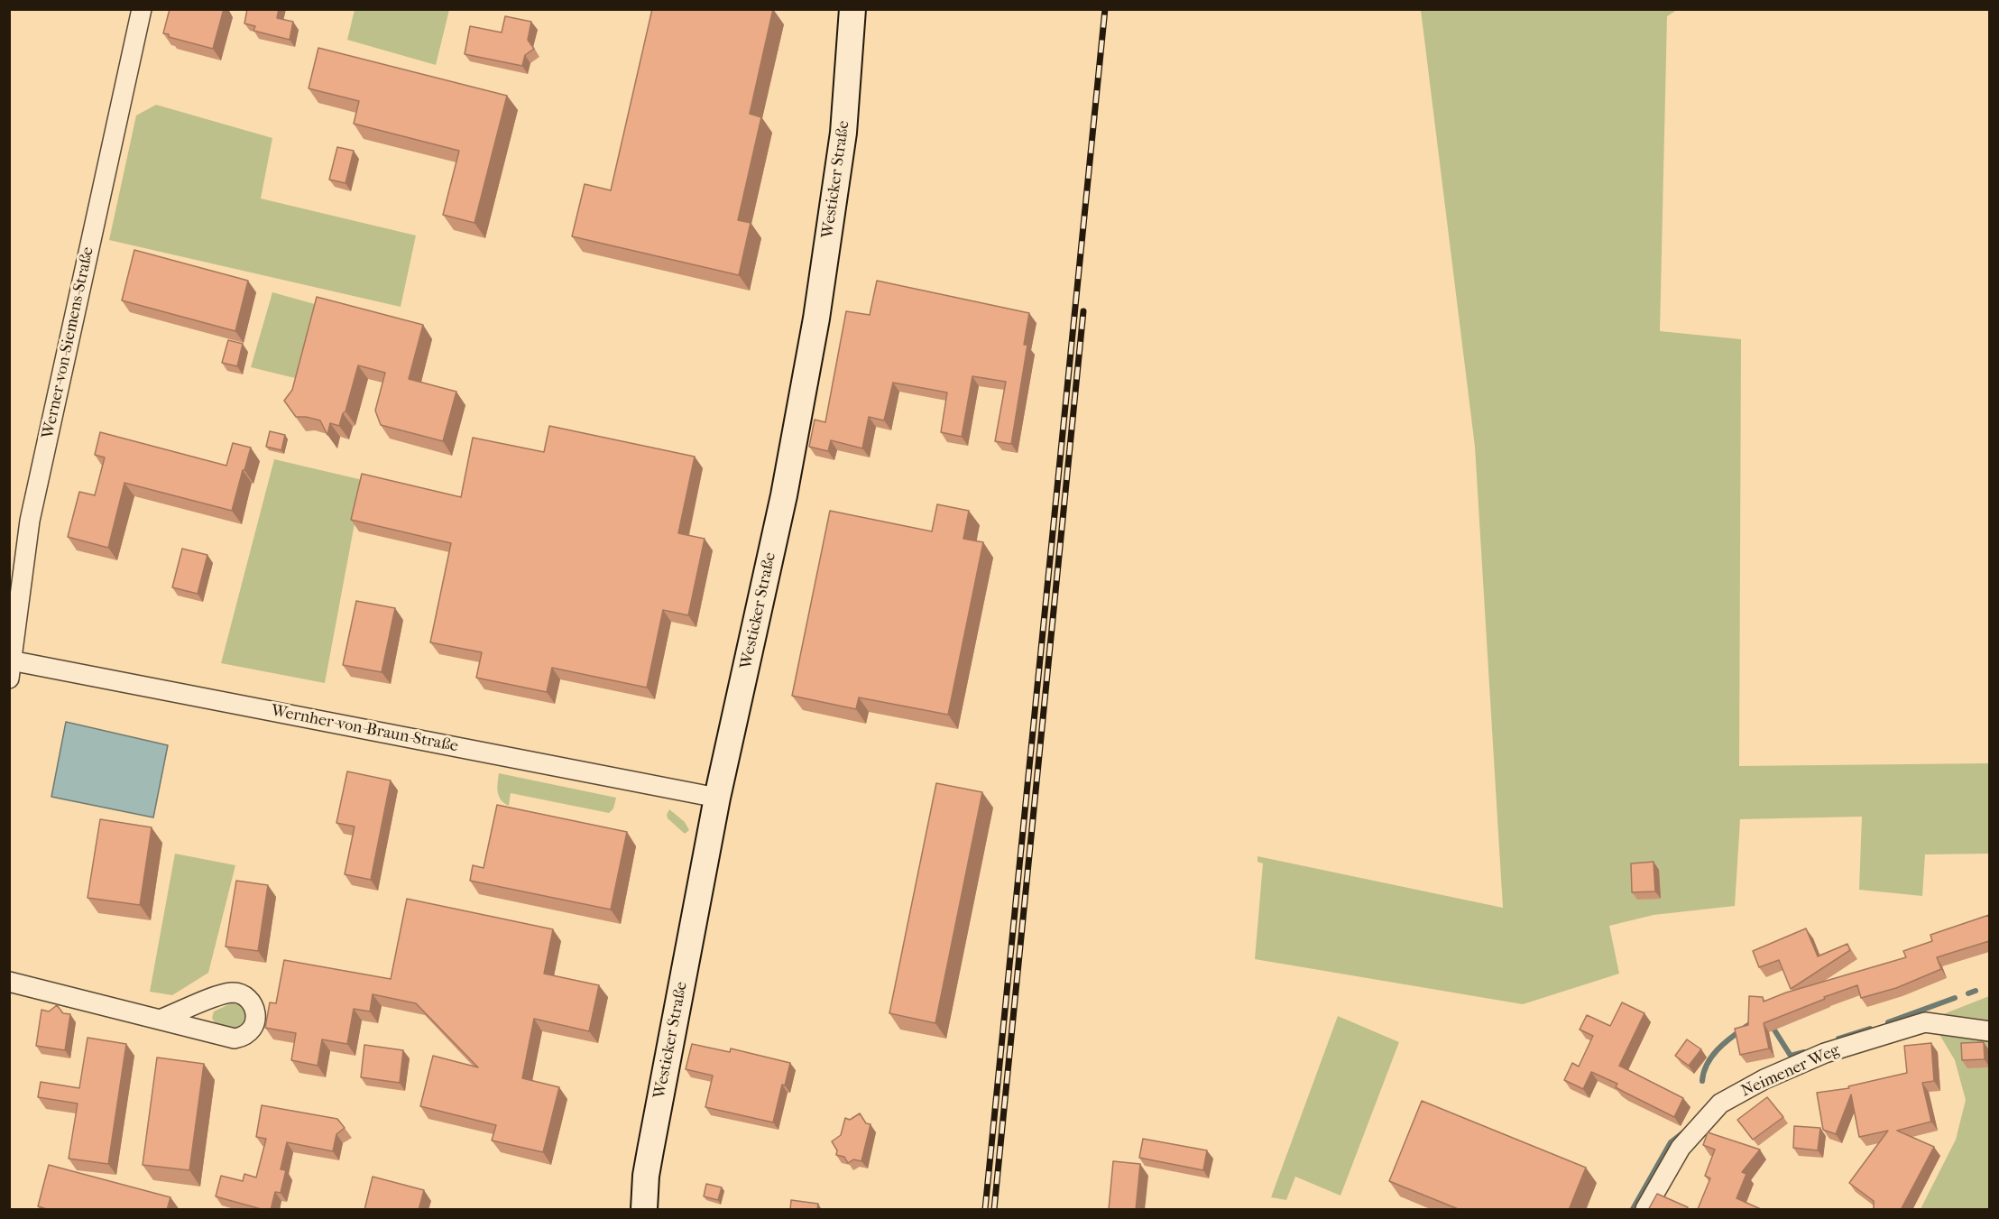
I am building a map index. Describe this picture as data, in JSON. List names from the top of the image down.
{
  "streets": {
    "main road": ["Westicker Straße"],
    "street": ["Werner-von-Siemens-Straße", "Wernher-von-Braun-Straße", "Neimener Weg"]
  },
  "crossings": [
    ["Westicker Straße", "Wernher-von-Braun-Straße"],
    ["Werner-von-Siemens-Straße", "Wernher-von-Braun-Straße"]
  ]
}
